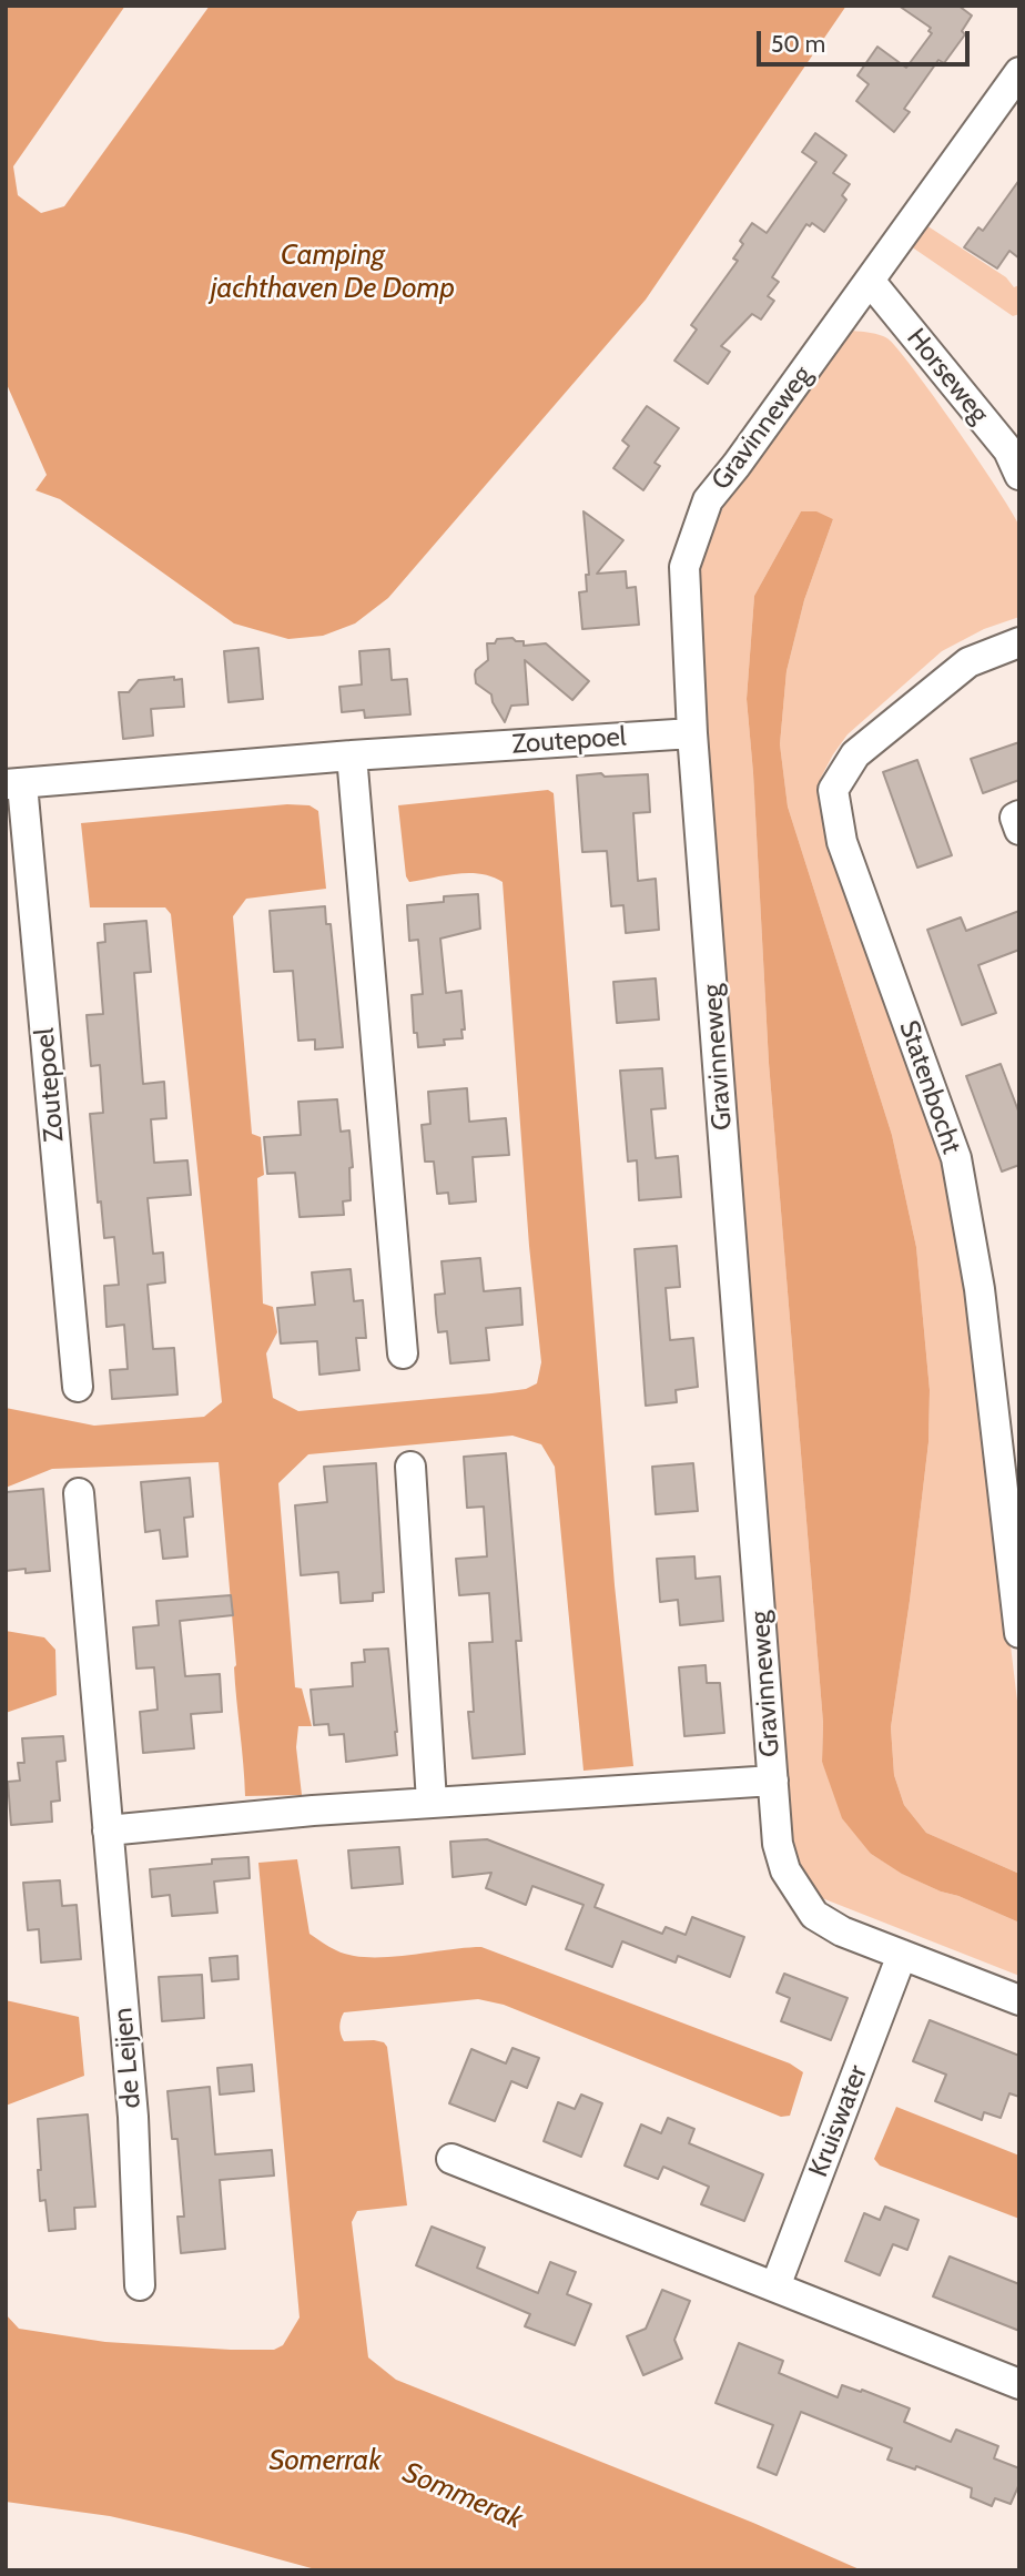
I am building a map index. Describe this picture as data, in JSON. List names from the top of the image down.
{
  "streets": {
    "street": [
      "Horseweg",
      "Gravinneweg",
      "Zoutepoel",
      "Statenbocht",
      "de Leijen",
      "Kruiswater"
    ]
  },
  "crossings": [
    ["Horseweg", "Gravinneweg"],
    ["Gravinneweg", "Zoutepoel"],
    ["Gravinneweg", "Kruiswater"]
  ],
  "water": ["Camping jachthaven De Domp", "Somerrak", "Sommerak"],
  "scale_bar": "50 m"
}
